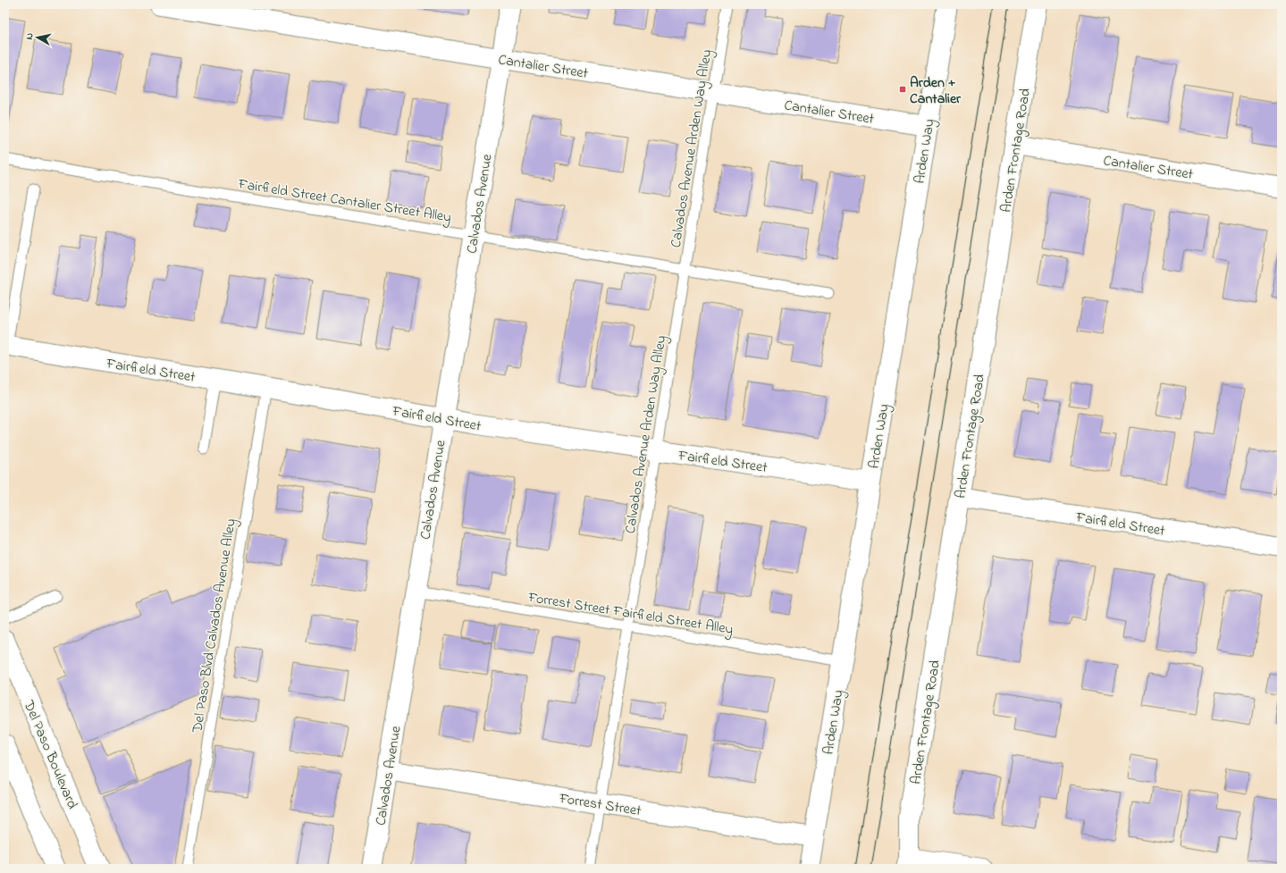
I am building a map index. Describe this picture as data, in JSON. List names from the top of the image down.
{
  "streets": {
    "street": [
      "Cantalier Street",
      "Arden Frontage Road",
      "Arden Way",
      "Calvados Avenue",
      "Fairfield Street",
      "Del Paso Boulevard",
      "Forrest Street"
    ],
    "lane": [
      "Calvados Avenue Arden Way Alley",
      "Fairfield Street Cantalier Street Alley",
      "Forrest Street Fairfield Street Alley",
      "Del Paso Blvd Calvados Avenue Alley"
    ]
  },
  "crossings": [
    ["Cantalier Street", "Calvados Avenue Arden Way Alley"],
    ["Cantalier Street", "Arden Frontage Road"],
    ["Cantalier Street", "Arden Way"],
    ["Cantalier Street", "Calvados Avenue"],
    ["Calvados Avenue Arden Way Alley", "Fairfield Street Cantalier Street Alley"],
    ["Calvados Avenue Arden Way Alley", "Fairfield Street"],
    ["Calvados Avenue Arden Way Alley", "Forrest Street Fairfield Street Alley"],
    ["Calvados Avenue Arden Way Alley", "Forrest Street"],
    ["Arden Frontage Road", "Fairfield Street"],
    ["Arden Way", "Fairfield Street"],
    ["Arden Way", "Forrest Street Fairfield Street Alley"],
    ["Arden Way", "Forrest Street"],
    ["Fairfield Street Cantalier Street Alley", "Calvados Avenue"],
    ["Calvados Avenue", "Fairfield Street"],
    ["Calvados Avenue", "Forrest Street Fairfield Street Alley"],
    ["Calvados Avenue", "Forrest Street"],
    ["Fairfield Street", "Del Paso Blvd Calvados Avenue Alley"]
  ],
  "places": {
    "transit": ["Arden + Cantalier"]
  },
  "north": "left"
}
